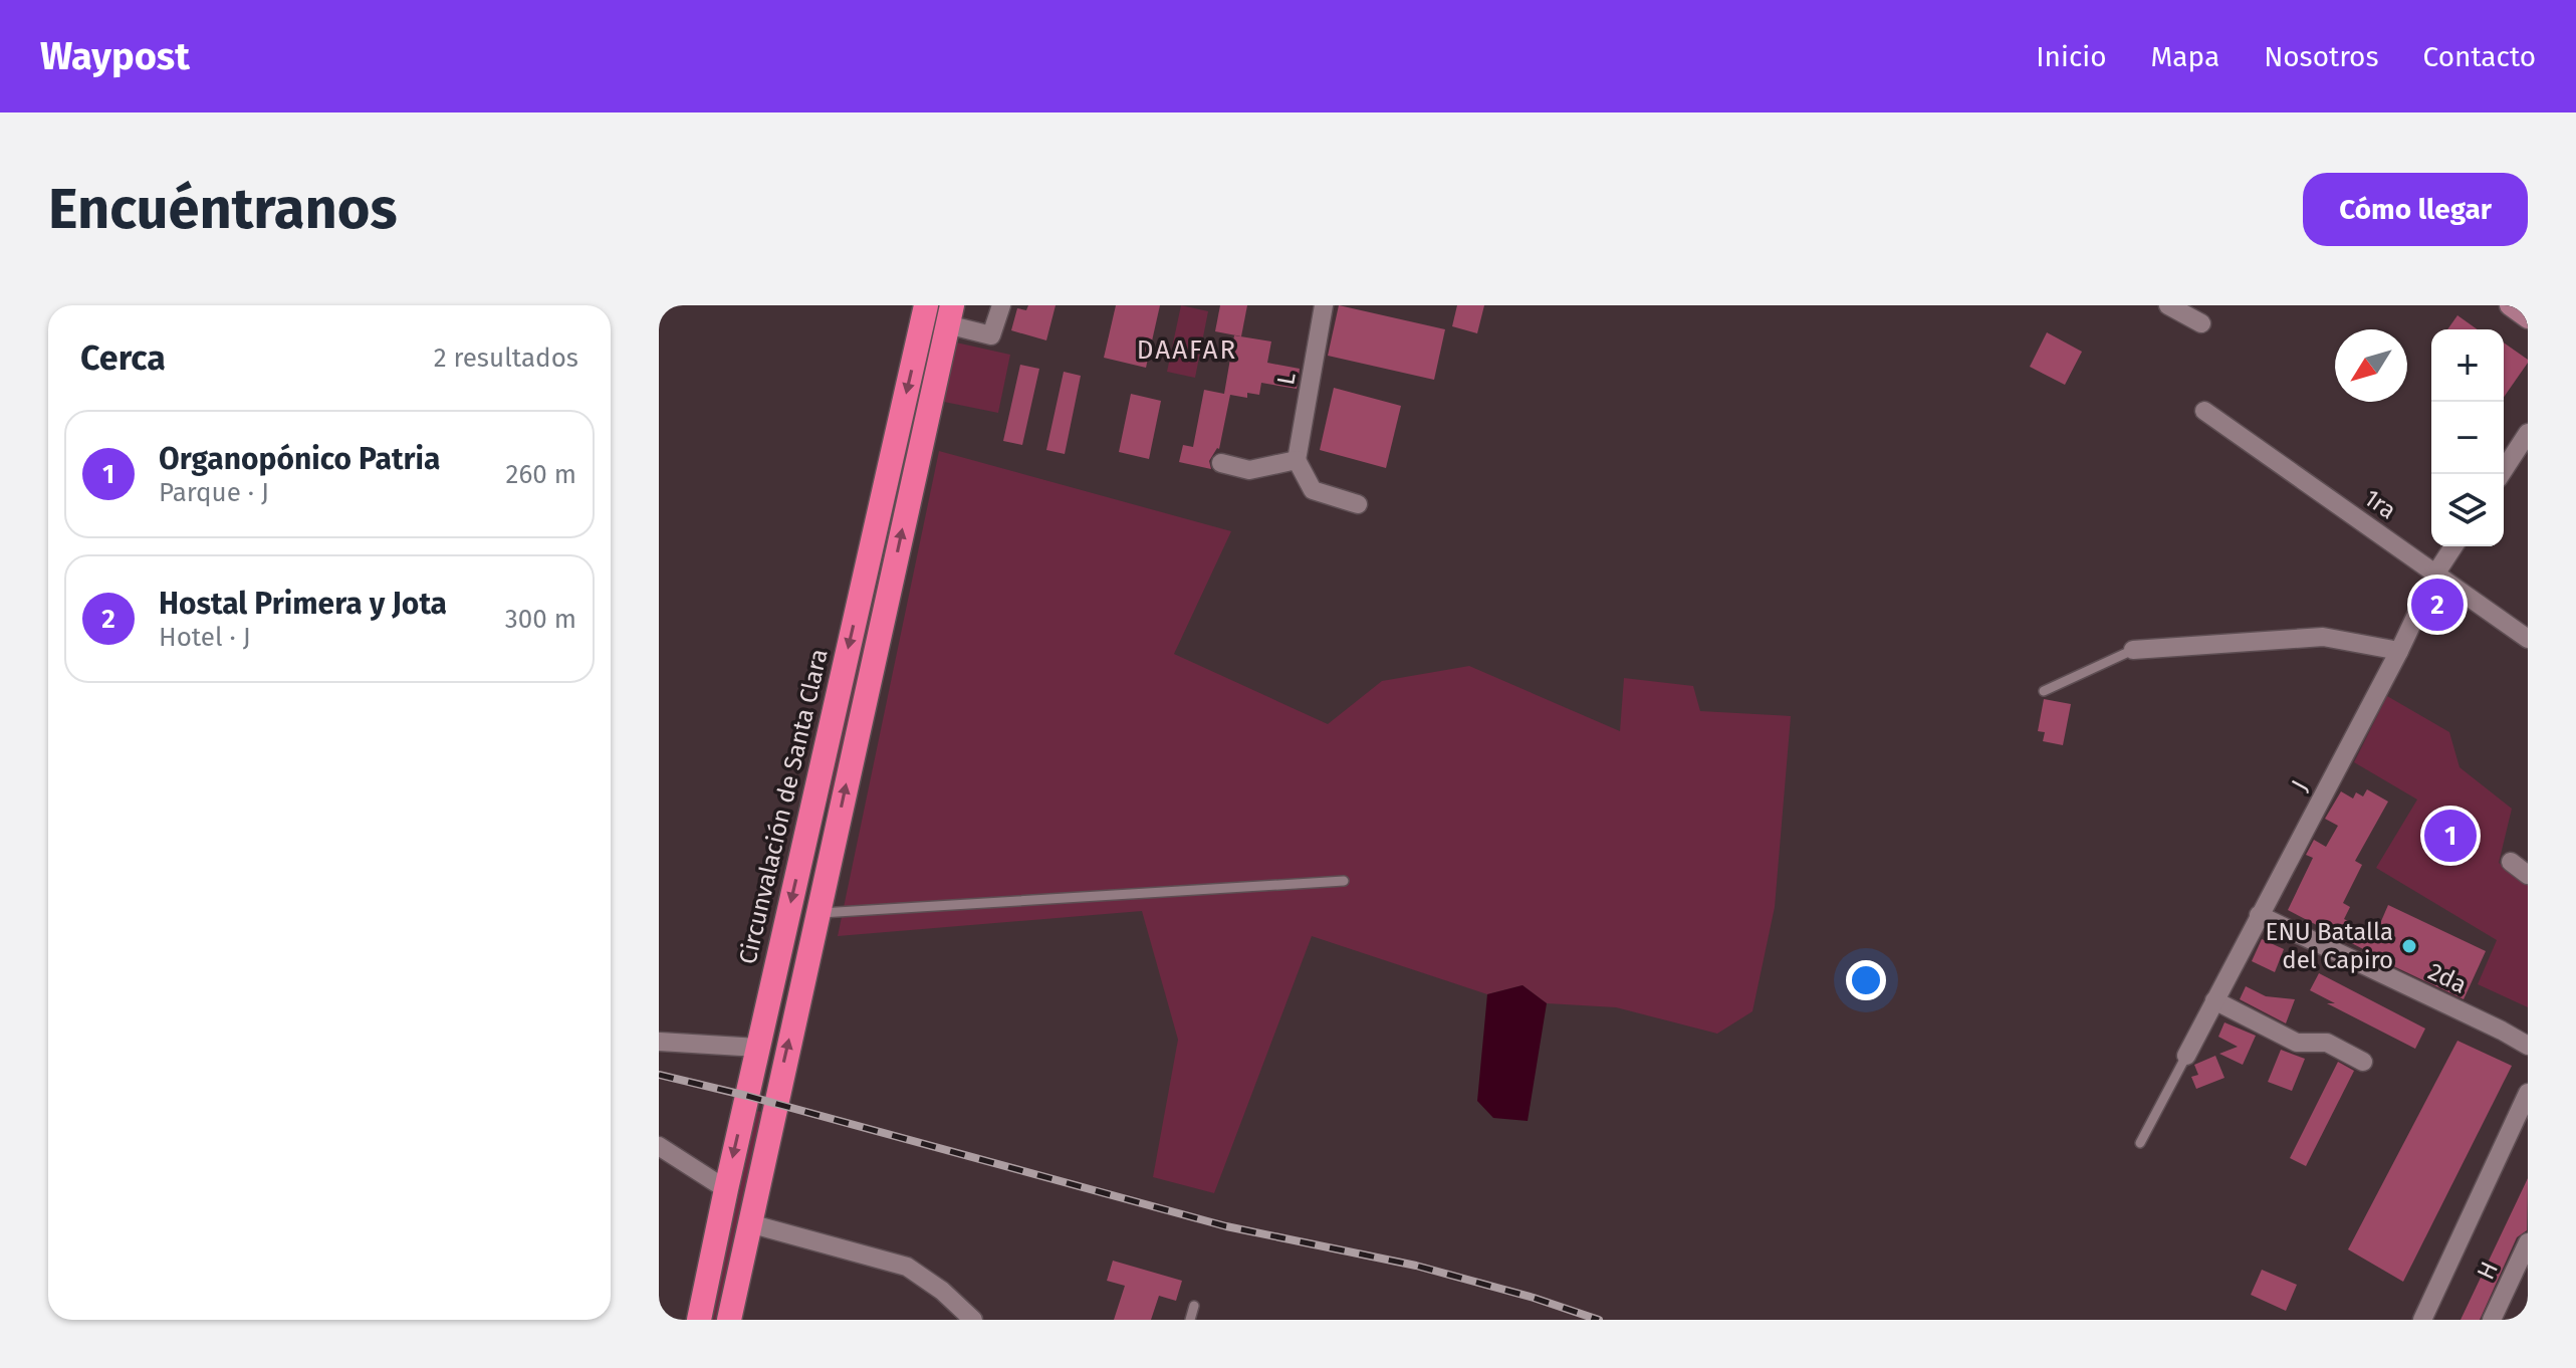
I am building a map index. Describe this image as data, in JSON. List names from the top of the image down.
{
  "streets": {
    "highway": ["Circunvalación de Santa Clara"],
    "street": [
      "L",
      "1ra",
      "J",
      "2da",
      "H"
    ]
  },
  "crossings": [
    ["1ra", "J"],
    ["J", "2da"]
  ],
  "districts": ["DAAFAR"],
  "places": ["ENU Batalla del Capiro"],
  "north": "bottom left",
  "page": {
    "header": "Waypost",
    "nav": [
      "Inicio",
      "Mapa",
      "Nosotros",
      "Contacto"
    ],
    "buttons": "Cómo llegar",
    "title": "Encuéntranos",
    "heading": ["Cerca", "2 resultados"],
    "map_buttons": ["+", "−"],
    "list": [
      {
        "mark": "1",
        "name": "Organopónico Patria",
        "note": "Parque · J",
        "value": "260 m"
      },
      {
        "mark": "2",
        "name": "Hostal Primera y Jota",
        "note": "Hotel · J",
        "value": "300 m"
      }
    ],
    "pins": ["2", "1"]
  }
}
